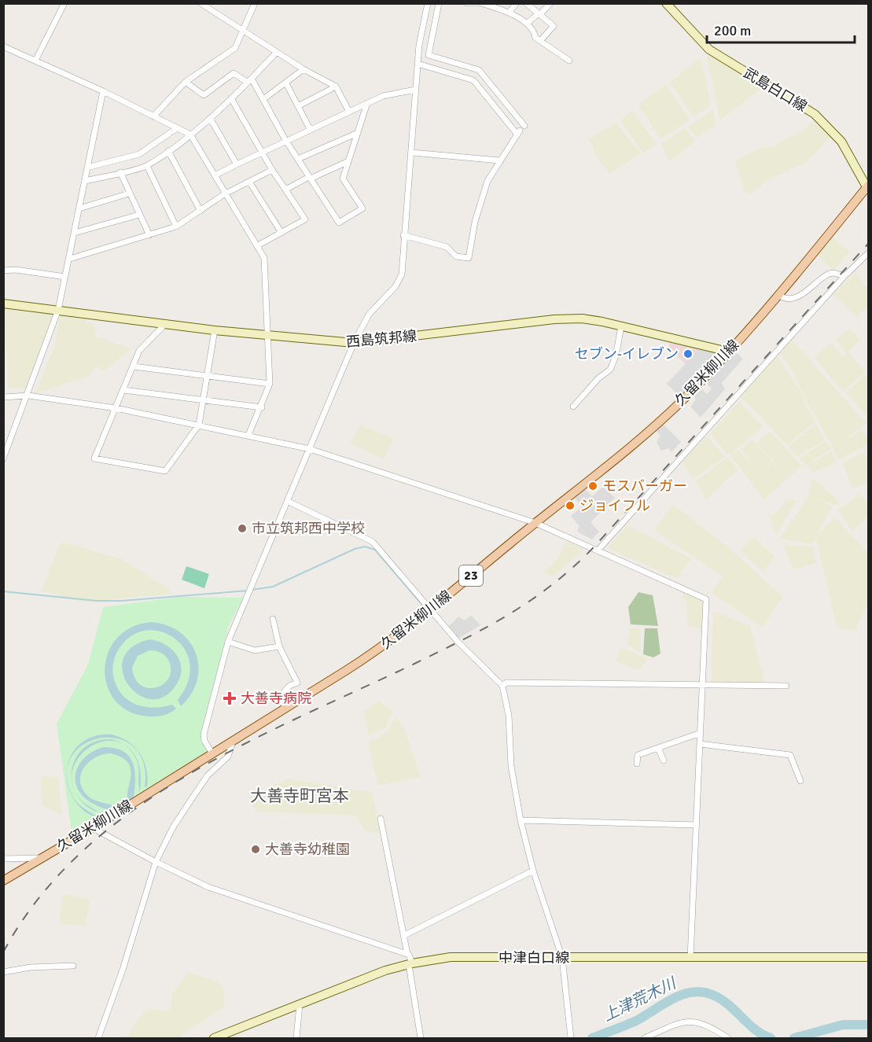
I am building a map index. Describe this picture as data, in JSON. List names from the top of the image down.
{
  "streets": {
    "main road": [
      "武島白口線",
      "西島筑邦線",
      "久留米柳川線",
      "23",
      "中津白口線"
    ]
  },
  "crossings": [
    ["武島白口線", "久留米柳川線"],
    ["西島筑邦線", "久留米柳川線"]
  ],
  "districts": ["大善寺町宮本"],
  "water": ["上津荒木川"],
  "places": {
    "other": [
      "セブン-イレブン",
      "モスバーガー",
      "ジョイフル",
      "市立筑邦西中学校",
      "大善寺幼稚園"
    ],
    "health": ["大善寺病院"]
  },
  "scale_bar": "200 m"
}
